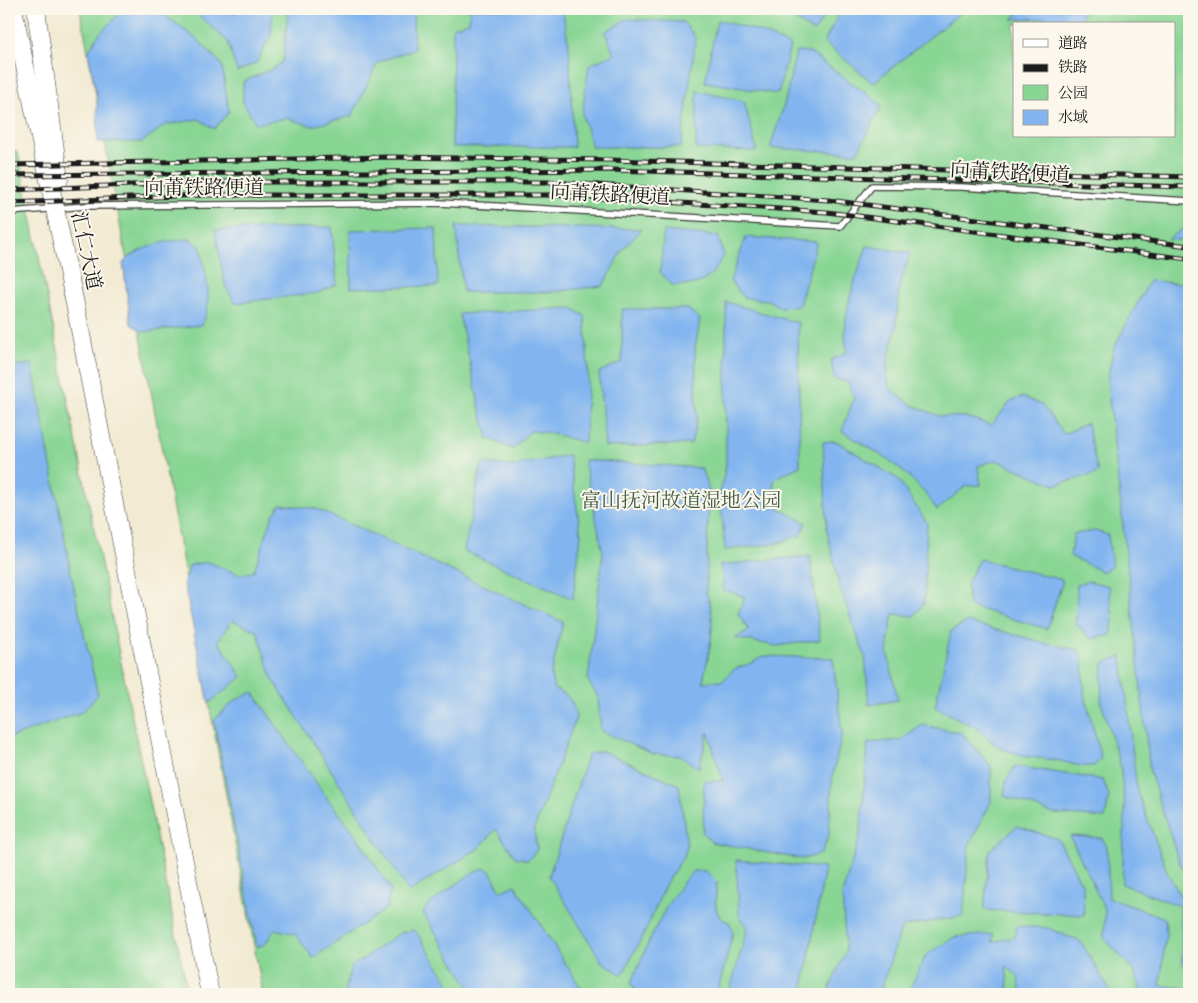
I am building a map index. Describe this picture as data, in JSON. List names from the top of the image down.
{
  "streets": {
    "main road": ["汇仁大道"],
    "lane": ["向莆铁路便道"]
  },
  "crossings": [
    ["向莆铁路便道", "汇仁大道"]
  ],
  "parks": ["富山抚河故道湿地公园"],
  "legend": [
    "道路",
    "铁路",
    "公园",
    "水域"
  ]
}
